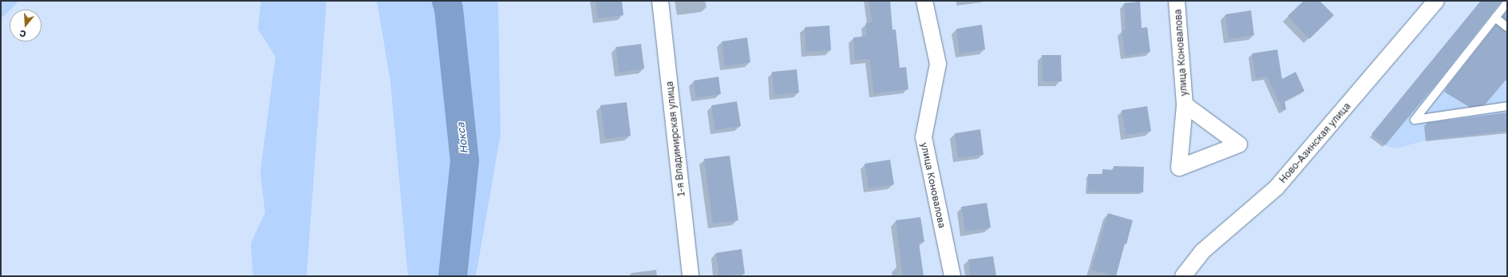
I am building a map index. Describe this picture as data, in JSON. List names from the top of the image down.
{
  "streets": {
    "street": ["улица Коновалова", "1-я Владимирская улица", "Ново-Азинская улица"]
  },
  "water": ["Нокса"],
  "north": "bottom"
}
